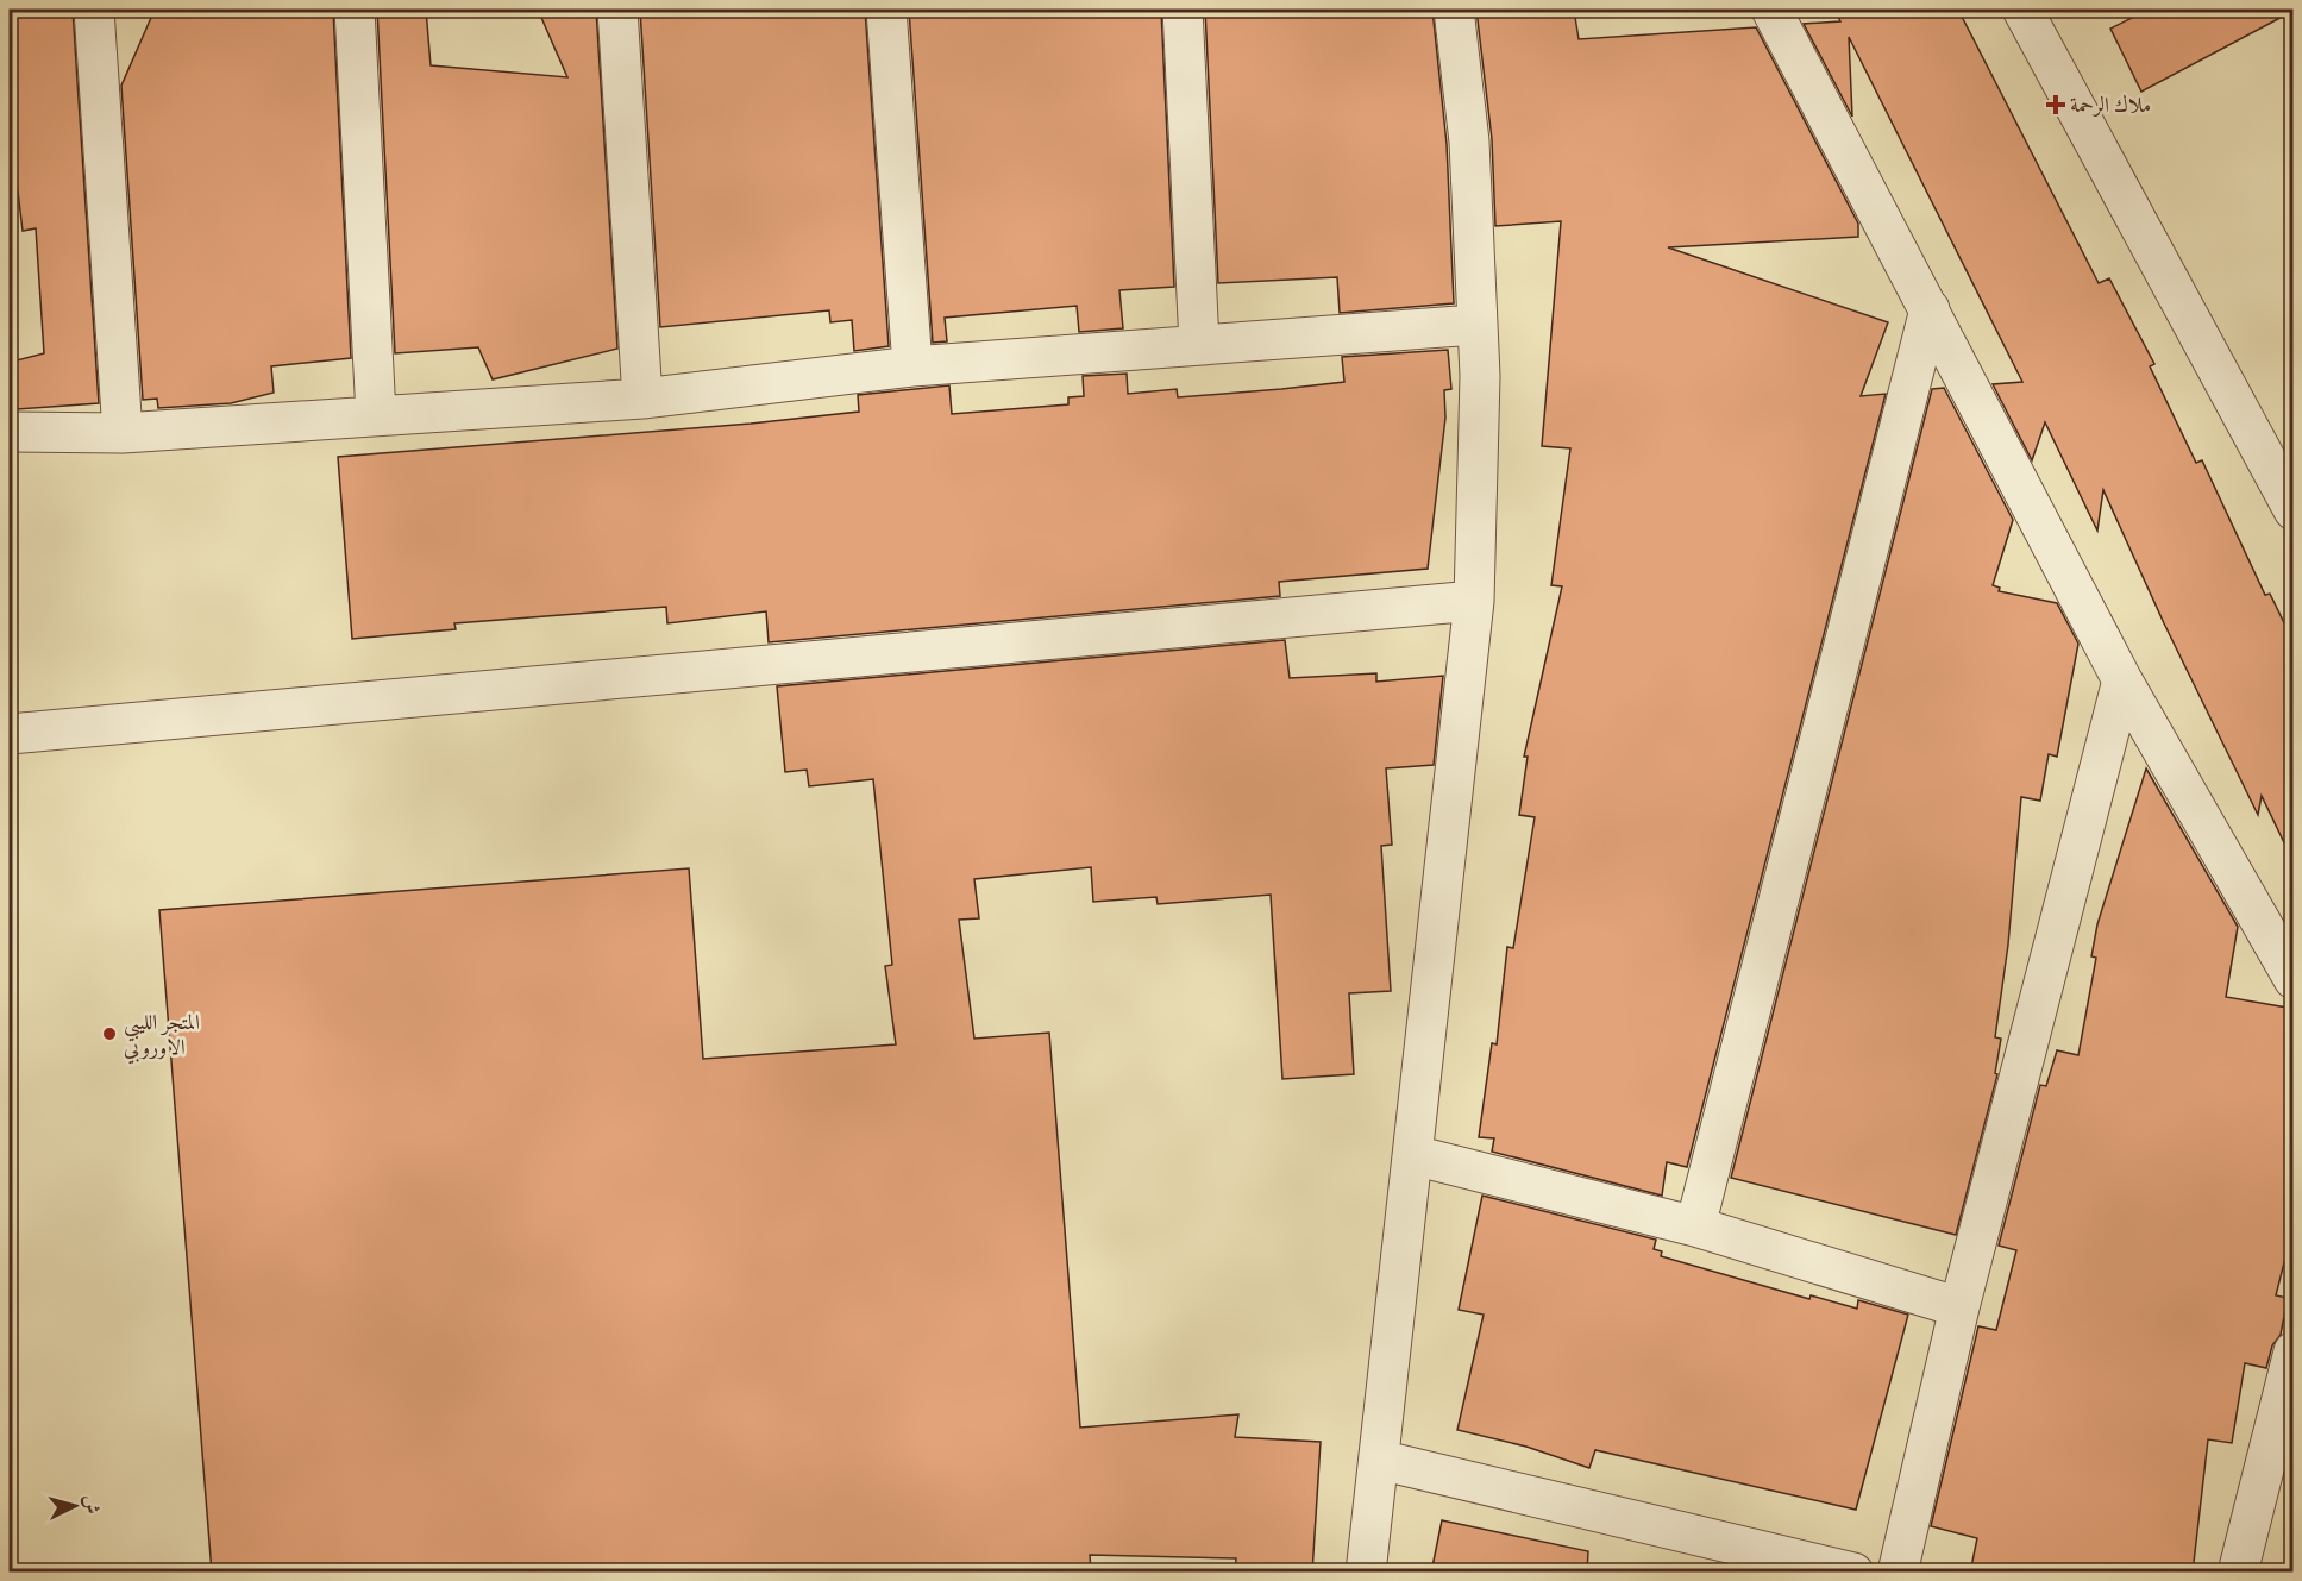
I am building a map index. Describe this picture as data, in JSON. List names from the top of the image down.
{
  "places": {
    "health": ["ملاك الرحمة"],
    "other": ["المتجر الليبي الاوروبي"]
  },
  "north": "right"
}
